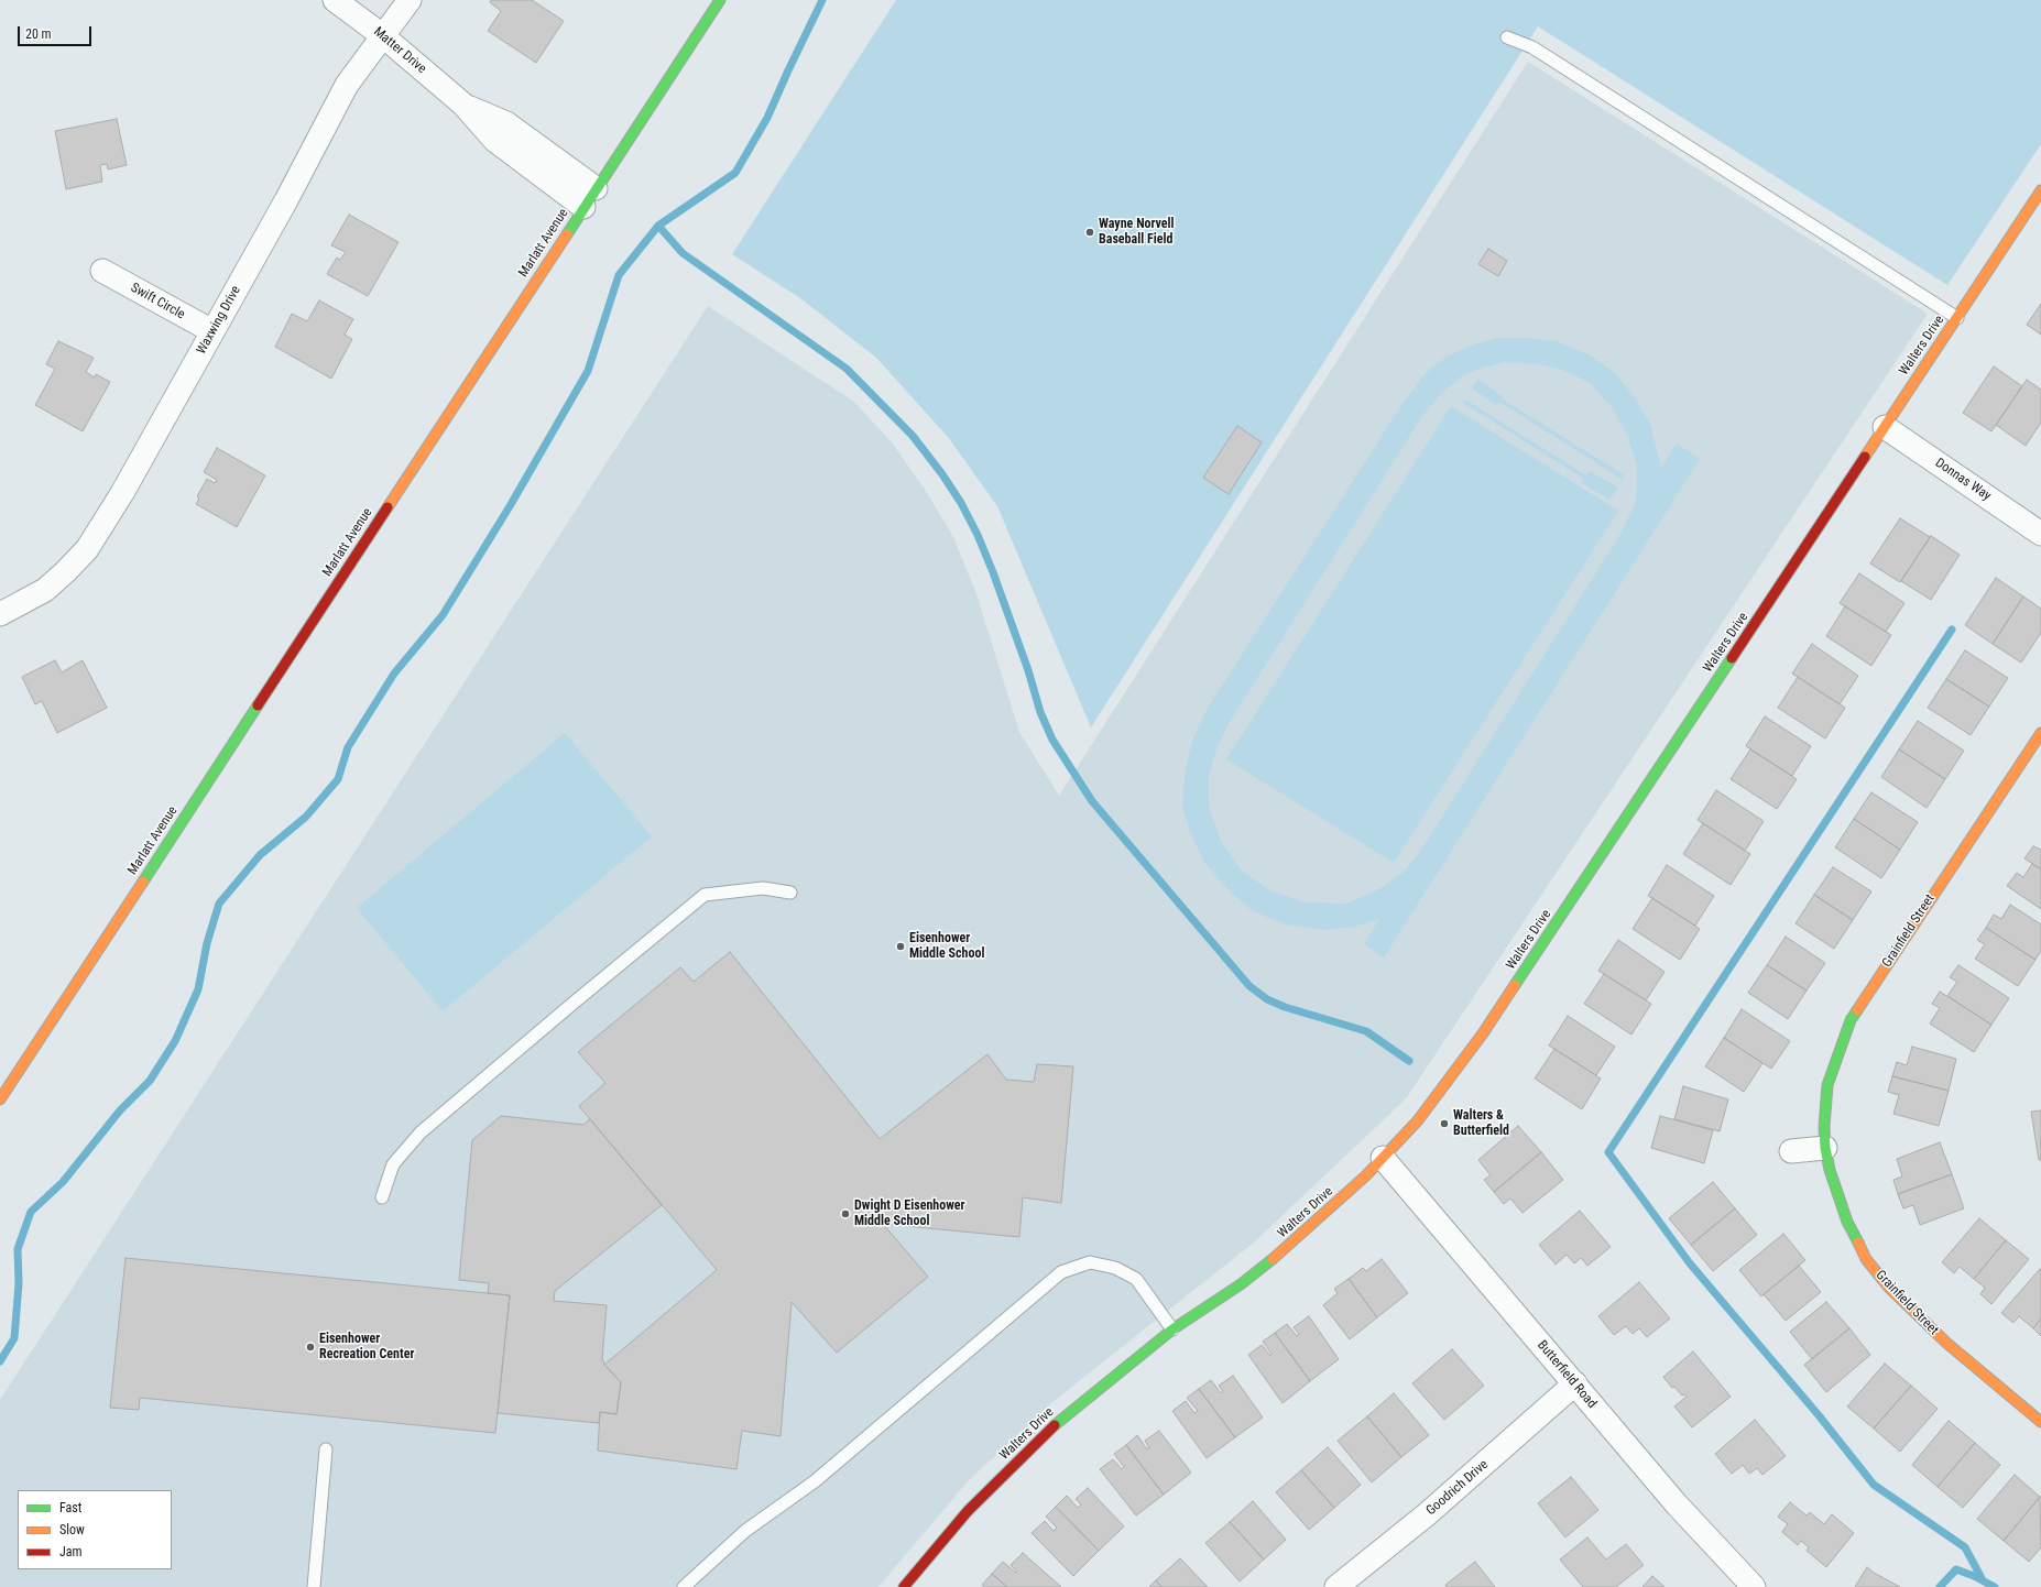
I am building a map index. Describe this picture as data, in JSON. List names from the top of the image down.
{
  "streets": {
    "street": [
      "Matter Drive",
      "Marlatt Avenue",
      "Swift Circle",
      "Waxwing Drive",
      "Walters Drive",
      "Donnas Way",
      "Grainfield Street",
      "Butterfield Road",
      "Goodrich Drive"
    ]
  },
  "crossings": [
    ["Matter Drive", "Marlatt Avenue"],
    ["Matter Drive", "Waxwing Drive"],
    ["Swift Circle", "Waxwing Drive"],
    ["Walters Drive", "Donnas Way"],
    ["Walters Drive", "Butterfield Road"],
    ["Butterfield Road", "Goodrich Drive"]
  ],
  "places": [
    "Wayne Norvell Baseball Field",
    "Eisenhower Middle School",
    "Walters & Butterfield",
    "Dwight D Eisenhower Middle School",
    "Eisenhower Recreation Center"
  ],
  "legend": ["Fast", "Slow", "Jam"],
  "scale_bar": "20 m"
}
